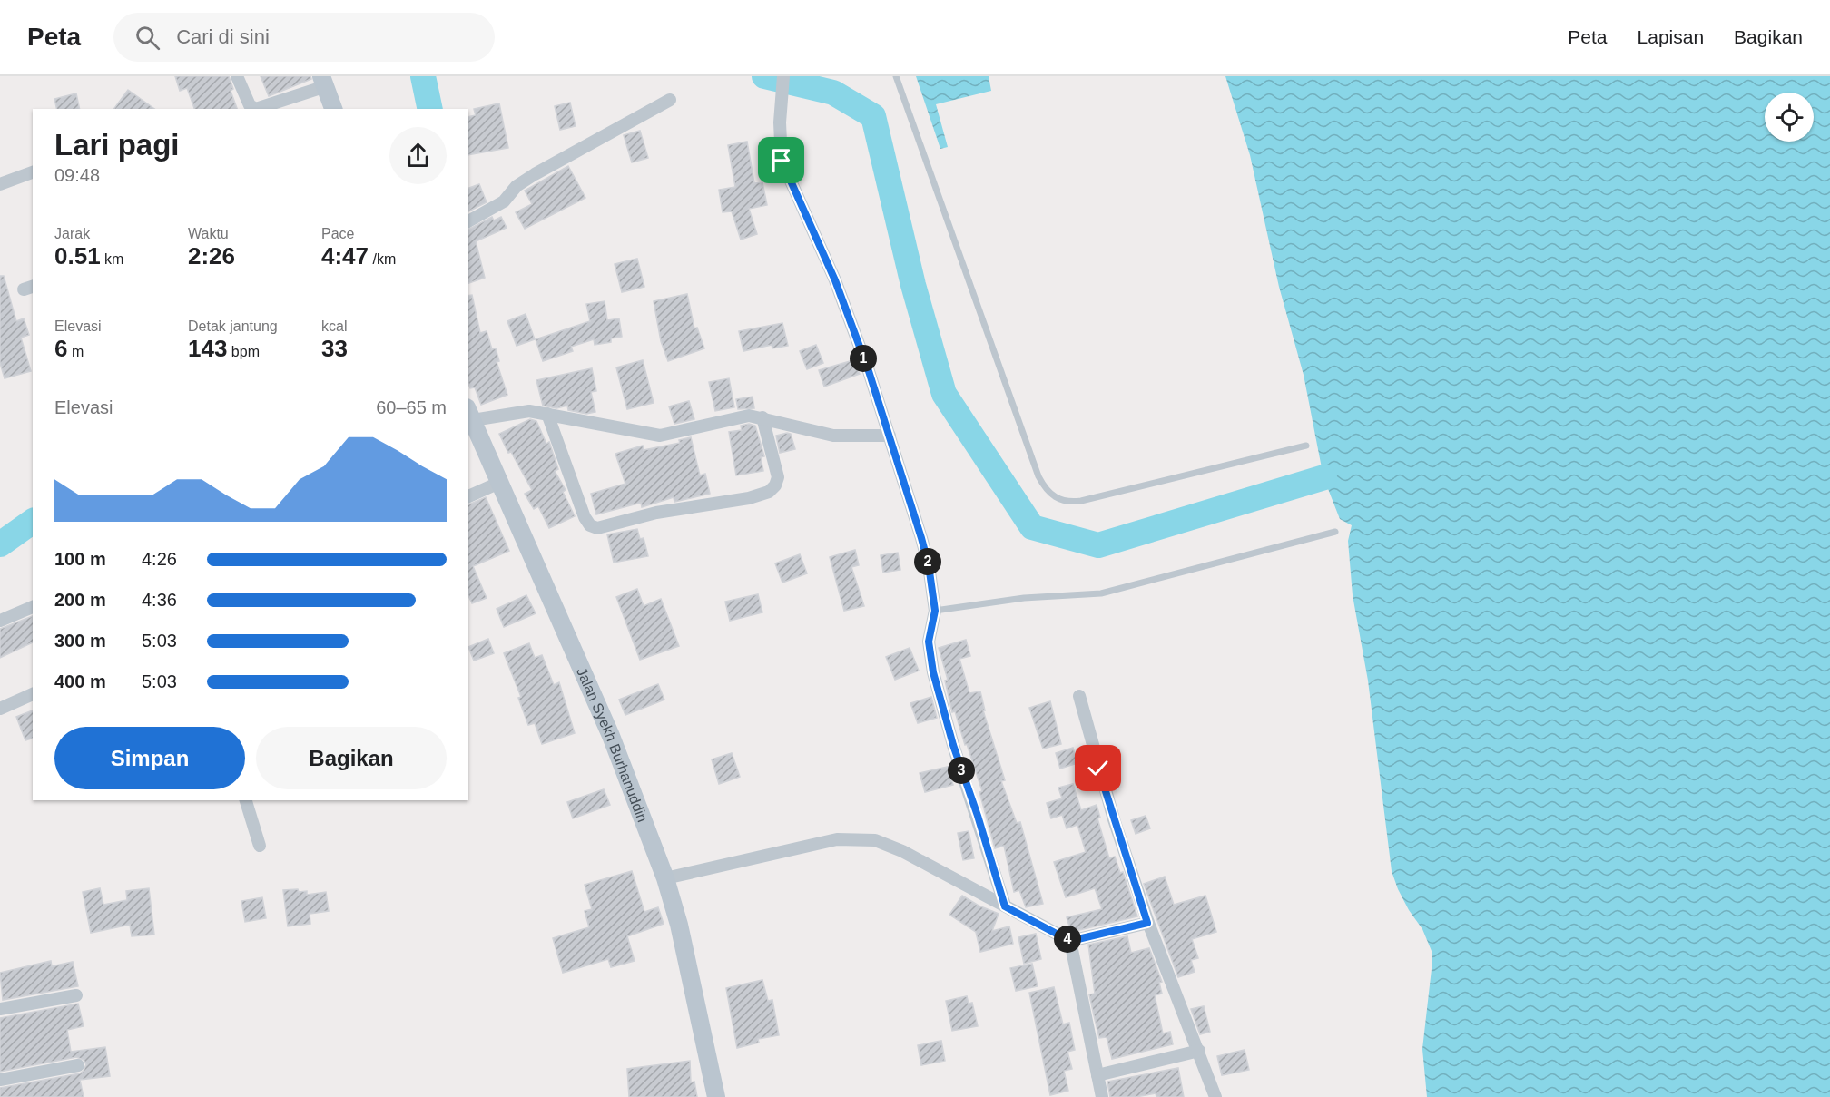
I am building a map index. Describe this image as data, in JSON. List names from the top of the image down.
{
  "streets": {
    "main road": ["Jalan Syekh Burhanuddin"]
  },
  "page": {
    "header": "Peta",
    "search": "Cari di sini",
    "nav": ["Peta", "Lapisan", "Bagikan"],
    "heading": ["Lari pagi", "09:48"],
    "stats": [
      ["Jarak", "0.51 km"],
      ["Waktu", "2:26"],
      ["Pace", "4:47 /km"],
      ["Elevasi", "6 m"],
      ["Detak jantung", "143 bpm"],
      ["kcal", "33"]
    ],
    "pins": [
      "1",
      "2",
      "3",
      "4"
    ],
    "chart": ["Elevasi", "60–65 m"],
    "list": [
      {
        "name": "100 m",
        "note": "4:26"
      },
      {
        "name": "200 m",
        "note": "4:36"
      },
      {
        "name": "300 m",
        "note": "5:03"
      },
      {
        "name": "400 m",
        "note": "5:03"
      }
    ],
    "buttons": ["Simpan", "Bagikan"]
  }
}
